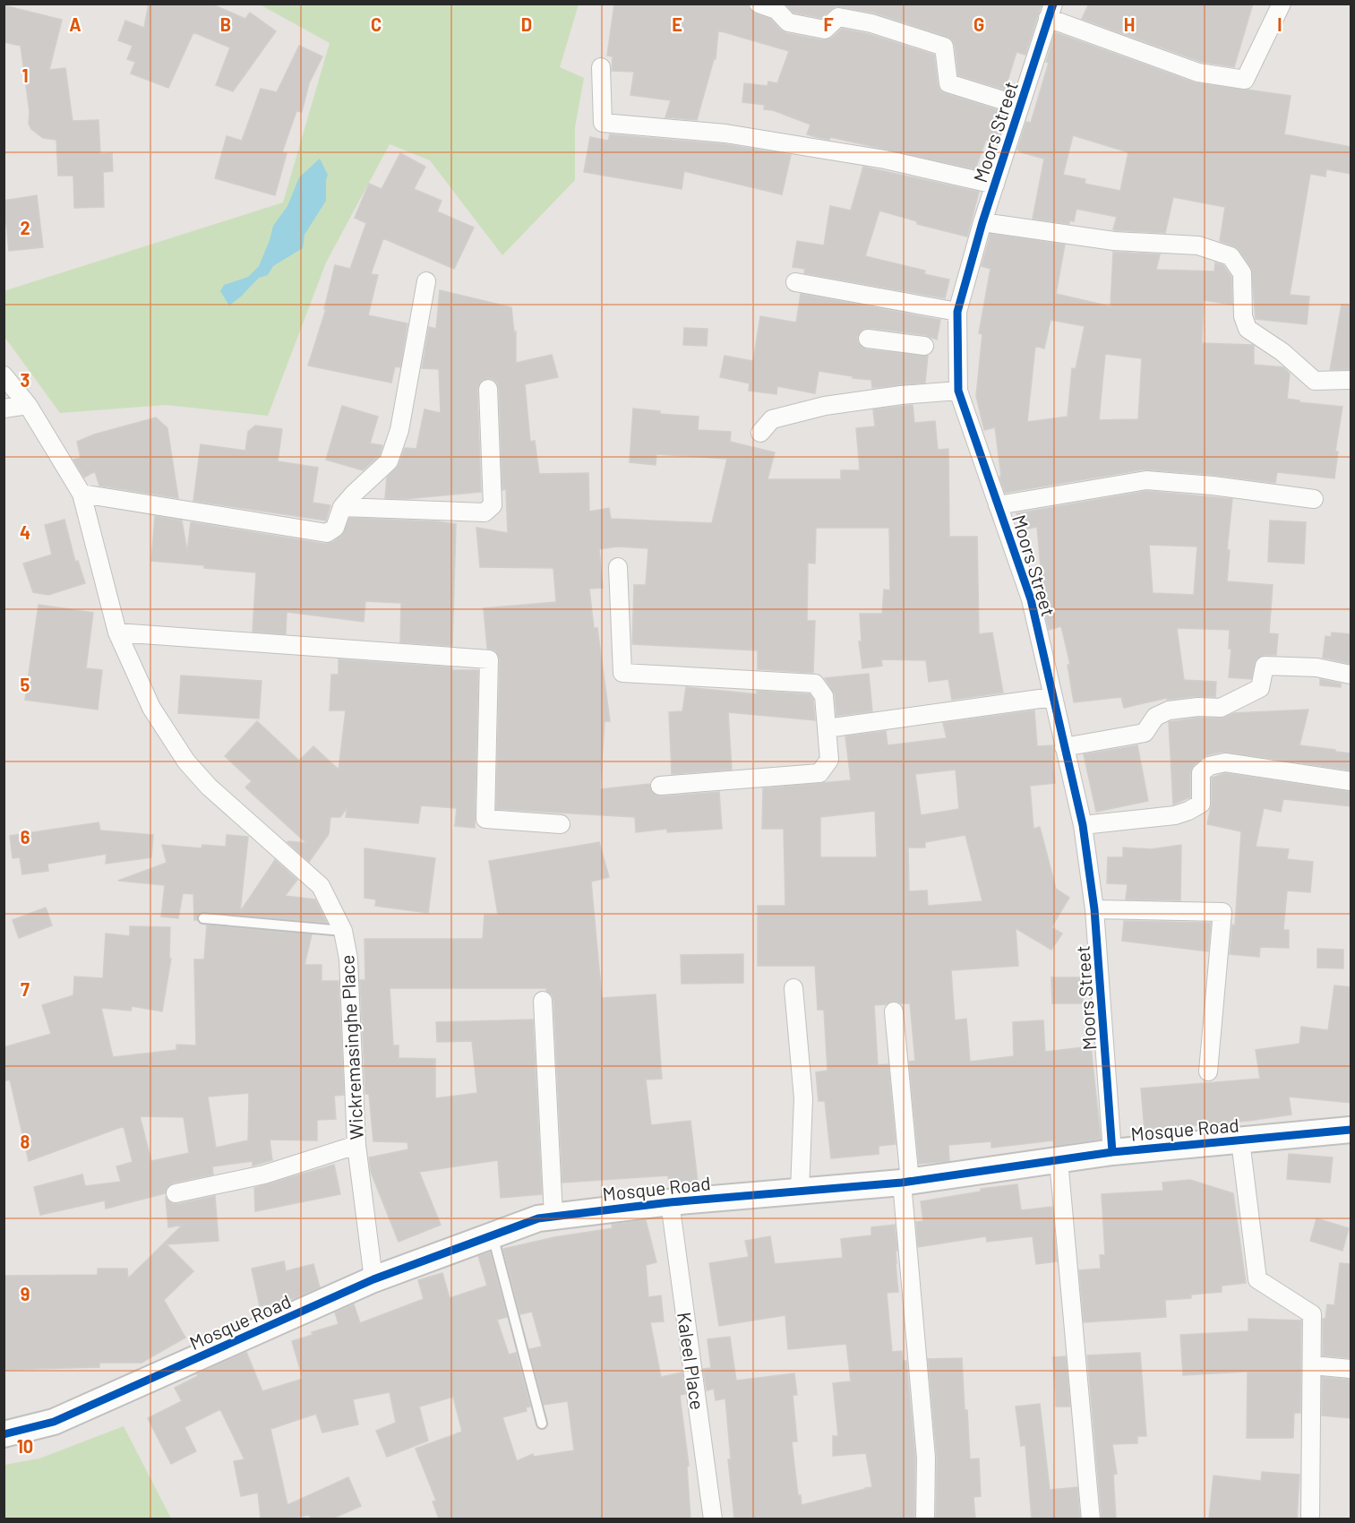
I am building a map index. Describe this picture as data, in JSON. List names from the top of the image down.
{
  "streets": {
    "street": [
      "Moors Street",
      "Wickremasinghe Place",
      "Mosque Road",
      "Kaleel Place"
    ]
  },
  "crossings": [
    ["Moors Street", "Mosque Road"],
    ["Wickremasinghe Place", "Mosque Road"],
    ["Mosque Road", "Kaleel Place"]
  ],
  "grid": {
    "columns": [
      "A",
      "B",
      "C",
      "D",
      "E",
      "F",
      "G",
      "H",
      "I"
    ],
    "rows": [
      "1",
      "2",
      "3",
      "4",
      "5",
      "6",
      "7",
      "8",
      "9",
      "10"
    ]
  }
}
